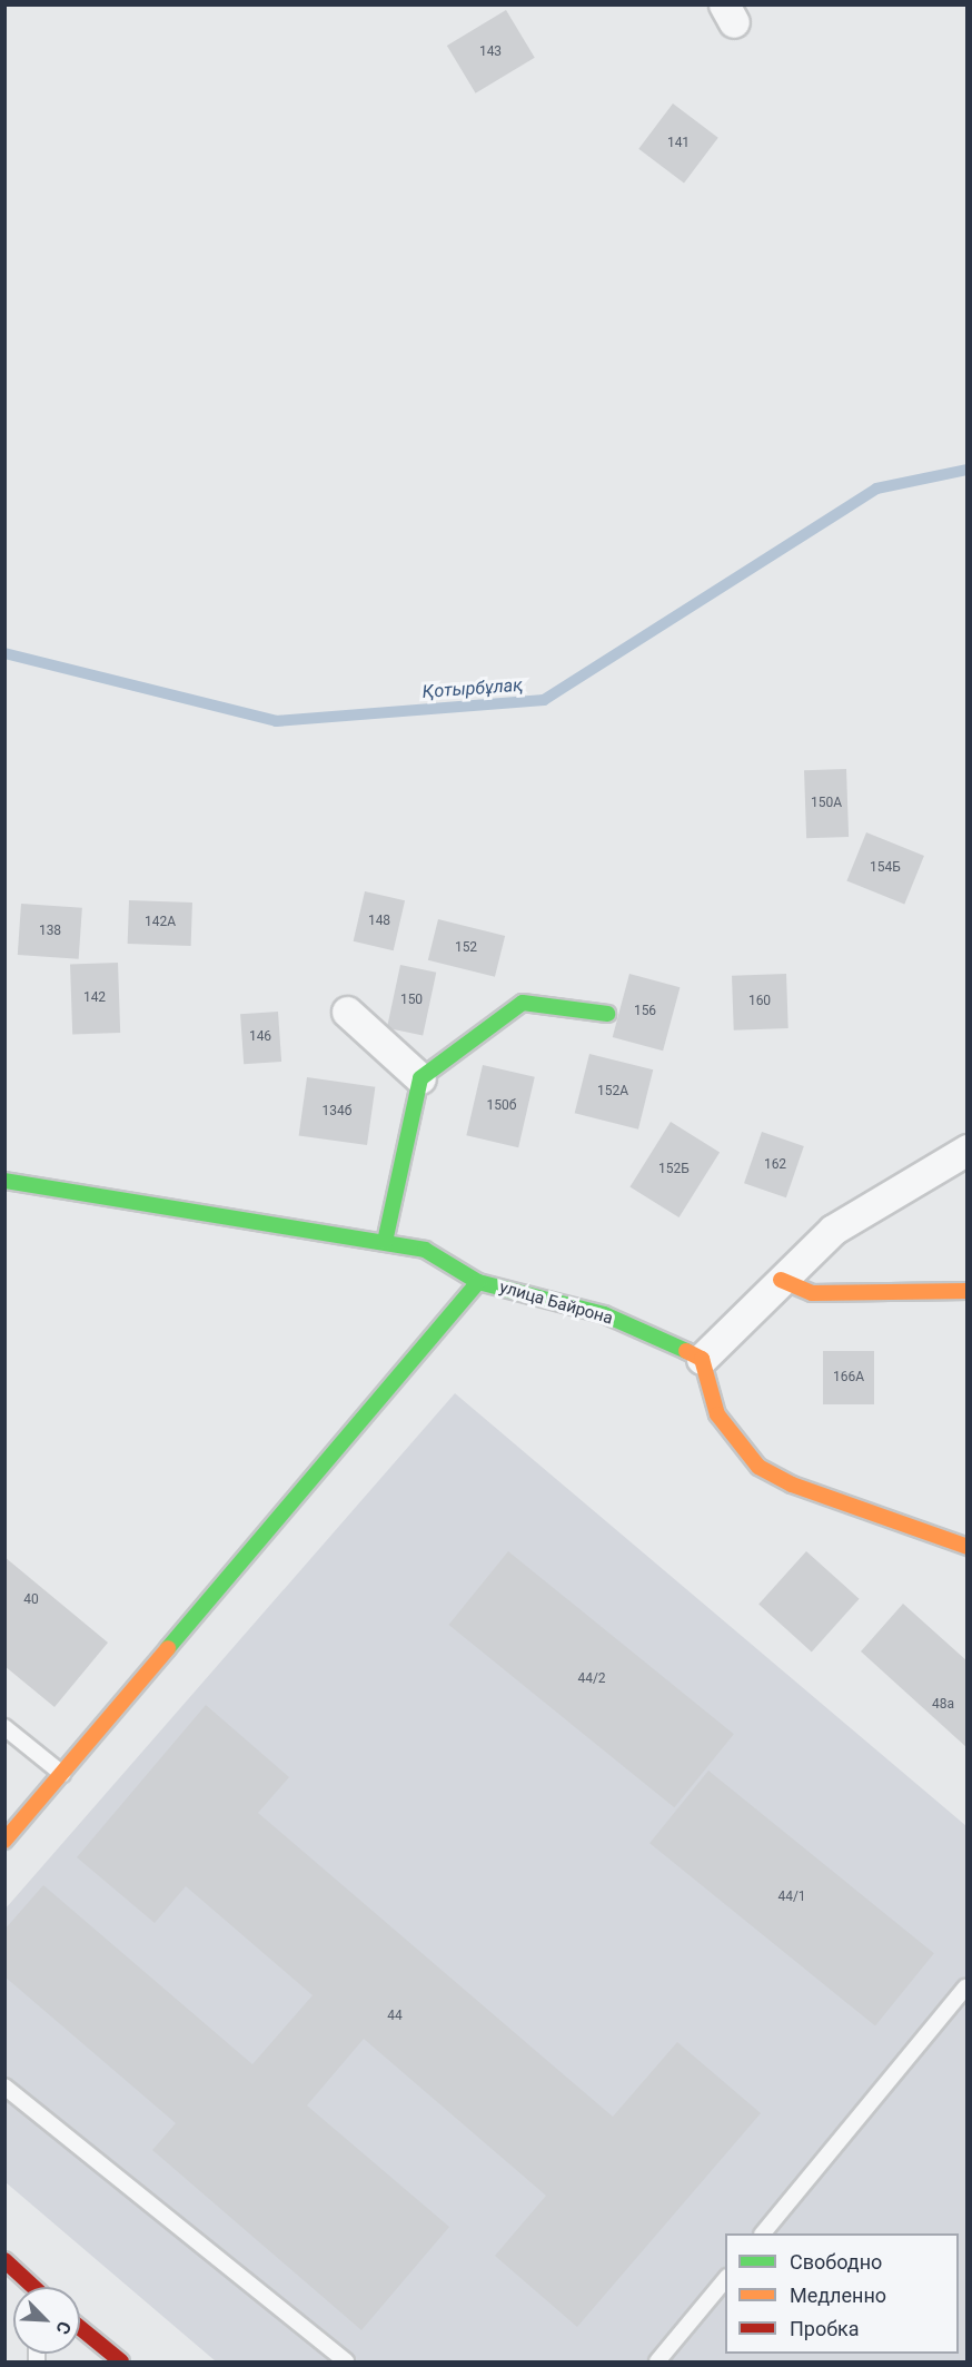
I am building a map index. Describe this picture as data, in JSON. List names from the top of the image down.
{
  "streets": {
    "street": ["улица Байрона"]
  },
  "water": ["Қотырбұлақ"],
  "house_numbers": [
    "143",
    "141",
    "150А",
    "154Б",
    "148",
    "142А",
    "138",
    "152",
    "142",
    "150",
    "160",
    "156",
    "146",
    "152А",
    "150б",
    "134б",
    "162",
    "152Б",
    "166А",
    "40",
    "44/2",
    "48а",
    "44/1",
    "44"
  ],
  "legend": ["Свободно", "Медленно", "Пробка"],
  "north": "bottom right"
}
